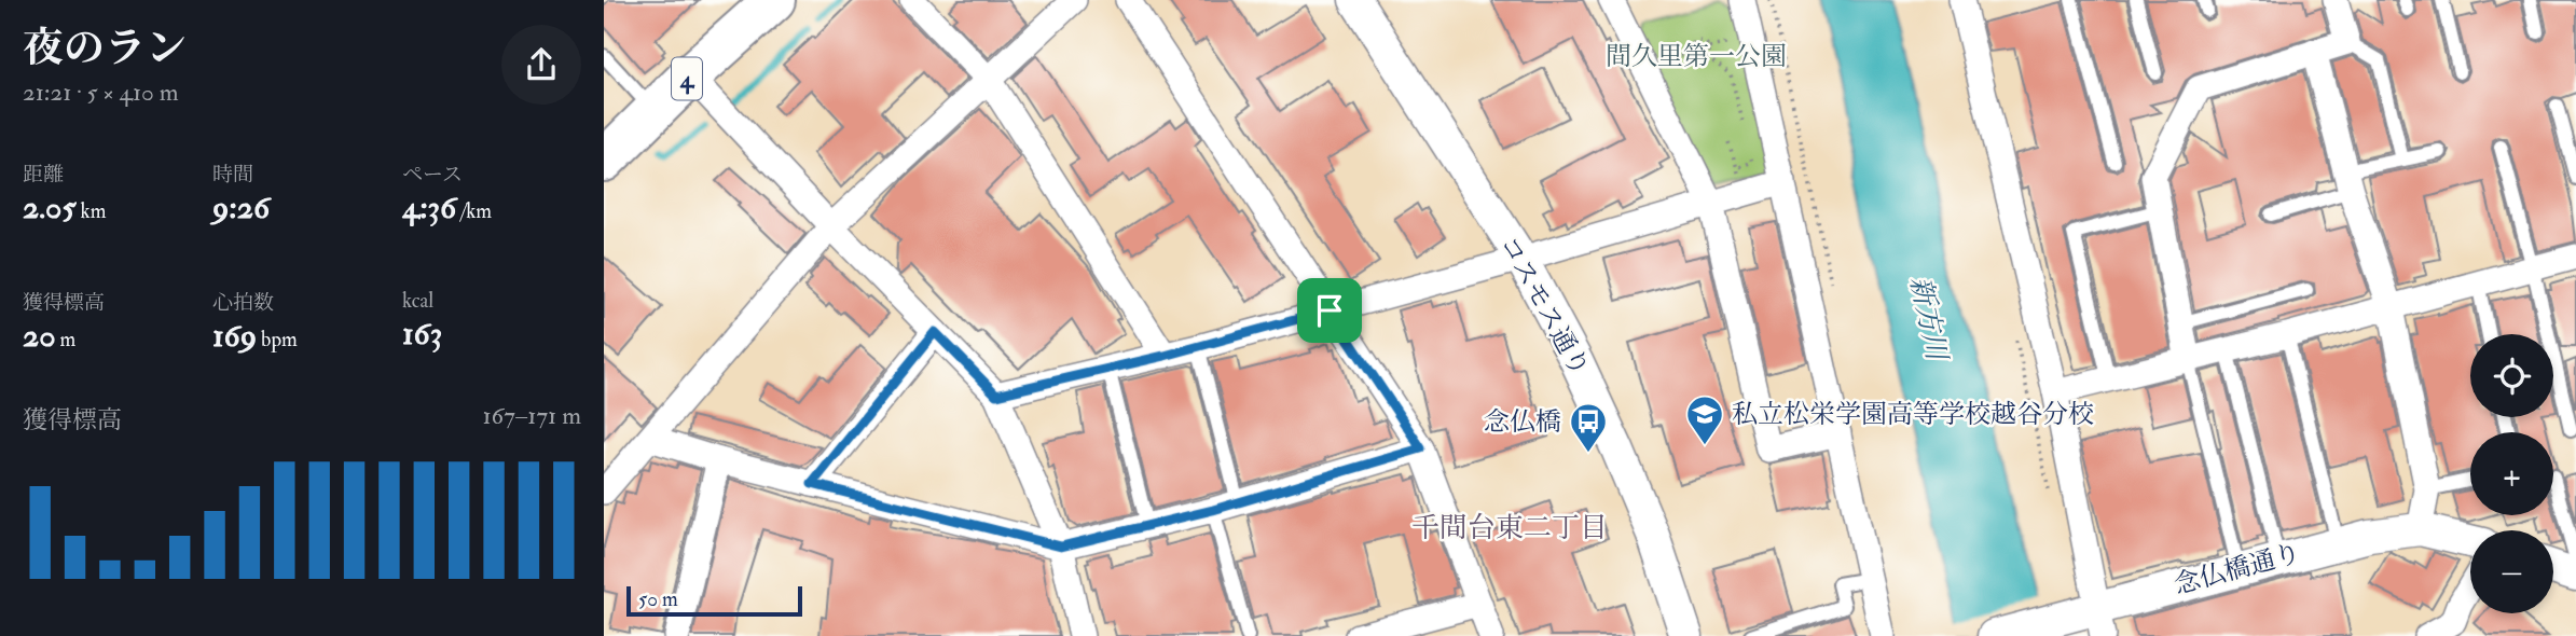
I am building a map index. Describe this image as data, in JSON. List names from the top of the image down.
{
  "streets": {
    "highway": ["4"],
    "street": ["コスモス通り", "念仏橋通り"]
  },
  "districts": ["千間台東二丁目"],
  "water": ["新方川"],
  "parks": ["間久里第一公園"],
  "places": {
    "school or university": ["私立松栄学園高等学校越谷分校"],
    "bus stop": ["念仏橋"]
  },
  "scale_bar": "50 m",
  "page": {
    "heading": ["夜のラン", "21:21 · 5 × 410 m"],
    "stats": [
      ["距離", "2.05 km"],
      ["時間", "9:26"],
      ["ペース", "4:36 /km"],
      ["獲得標高", "20 m"],
      ["心拍数", "169 bpm"],
      ["kcal", "163"]
    ],
    "map_buttons": ["+", "−"],
    "chart": ["獲得標高", "167–171 m"],
    "scale": "50 m"
  }
}
